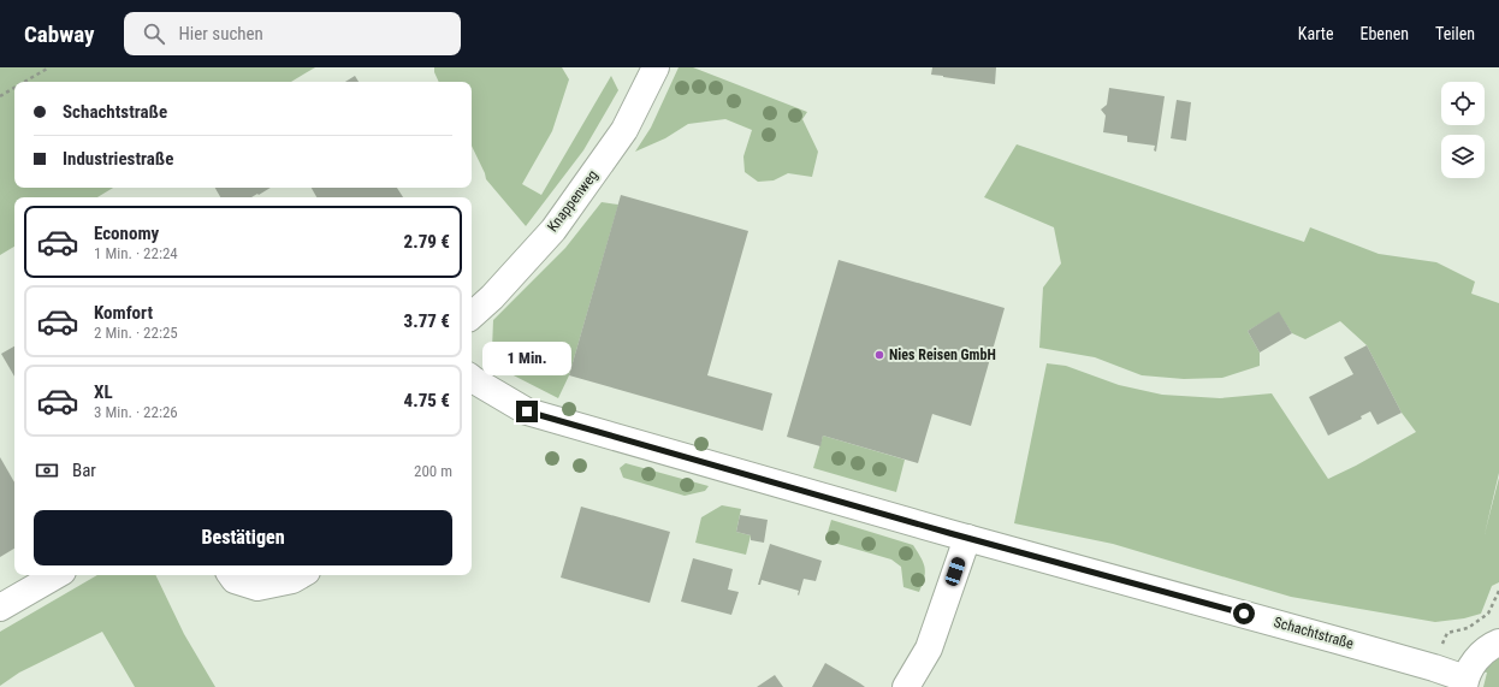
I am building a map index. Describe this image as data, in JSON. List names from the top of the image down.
{
  "streets": {
    "street": ["Knappenweg", "Schachtstraße"]
  },
  "places": ["Nies Reisen GmbH"],
  "page": {
    "header": "Cabway",
    "search": "Hier suchen",
    "nav": ["Karte", "Ebenen", "Teilen"],
    "banner": ["Schachtstraße", "Industriestraße"],
    "list": [
      {
        "name": "Economy",
        "note": "1 Min. · 22:24",
        "value": "2.79 €"
      },
      {
        "name": "Komfort",
        "note": "2 Min. · 22:25",
        "value": "3.77 €"
      },
      {
        "name": "XL",
        "note": "3 Min. · 22:26",
        "value": "4.75 €"
      }
    ],
    "bubble": "1 Min.",
    "pay": ["Bar", "200 m"],
    "buttons": "Bestätigen"
  }
}
